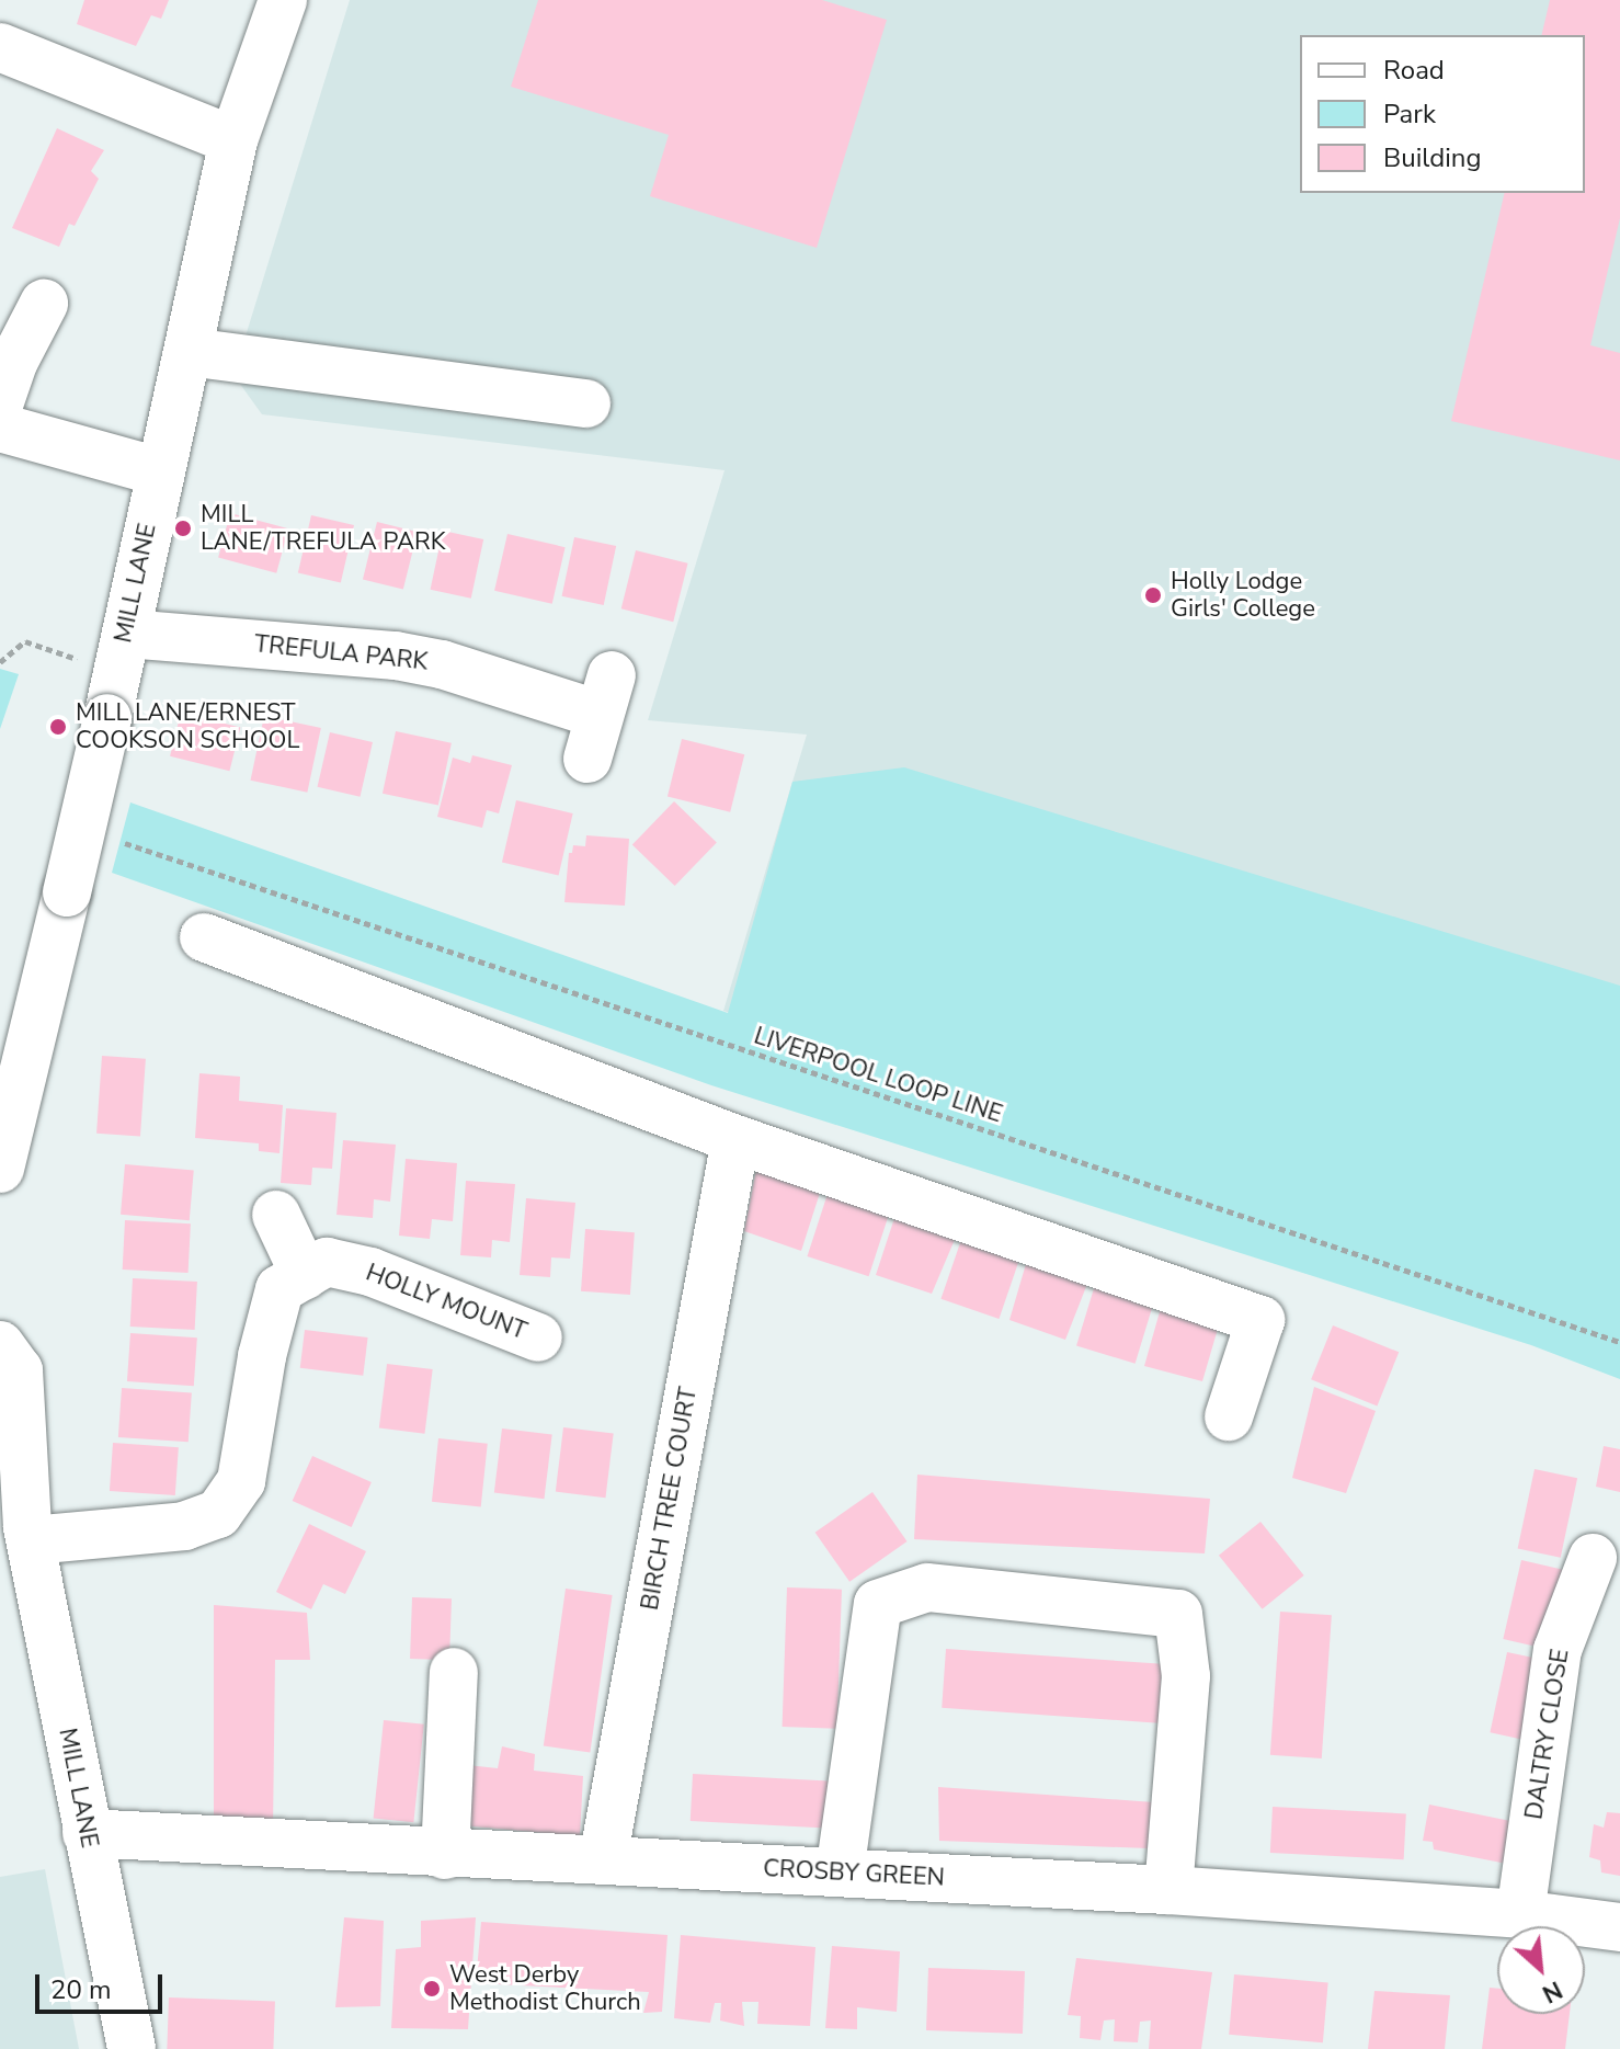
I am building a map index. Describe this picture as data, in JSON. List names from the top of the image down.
{
  "streets": {
    "street": [
      "MILL LANE",
      "TREFULA PARK",
      "HOLLY MOUNT",
      "BIRCH TREE COURT",
      "DALTRY CLOSE",
      "CROSBY GREEN"
    ],
    "path": ["LIVERPOOL LOOP LINE"]
  },
  "crossings": [
    ["MILL LANE", "TREFULA PARK"],
    ["MILL LANE", "CROSBY GREEN"],
    ["BIRCH TREE COURT", "CROSBY GREEN"],
    ["DALTRY CLOSE", "CROSBY GREEN"]
  ],
  "places": [
    "MILL LANE/TREFULA PARK",
    "Holly Lodge Girls' College",
    "MILL LANE/ERNEST COOKSON SCHOOL",
    "West Derby Methodist Church"
  ],
  "legend": ["Road", "Park", "Building"],
  "scale_bar": "20 m",
  "north": "bottom right"
}
